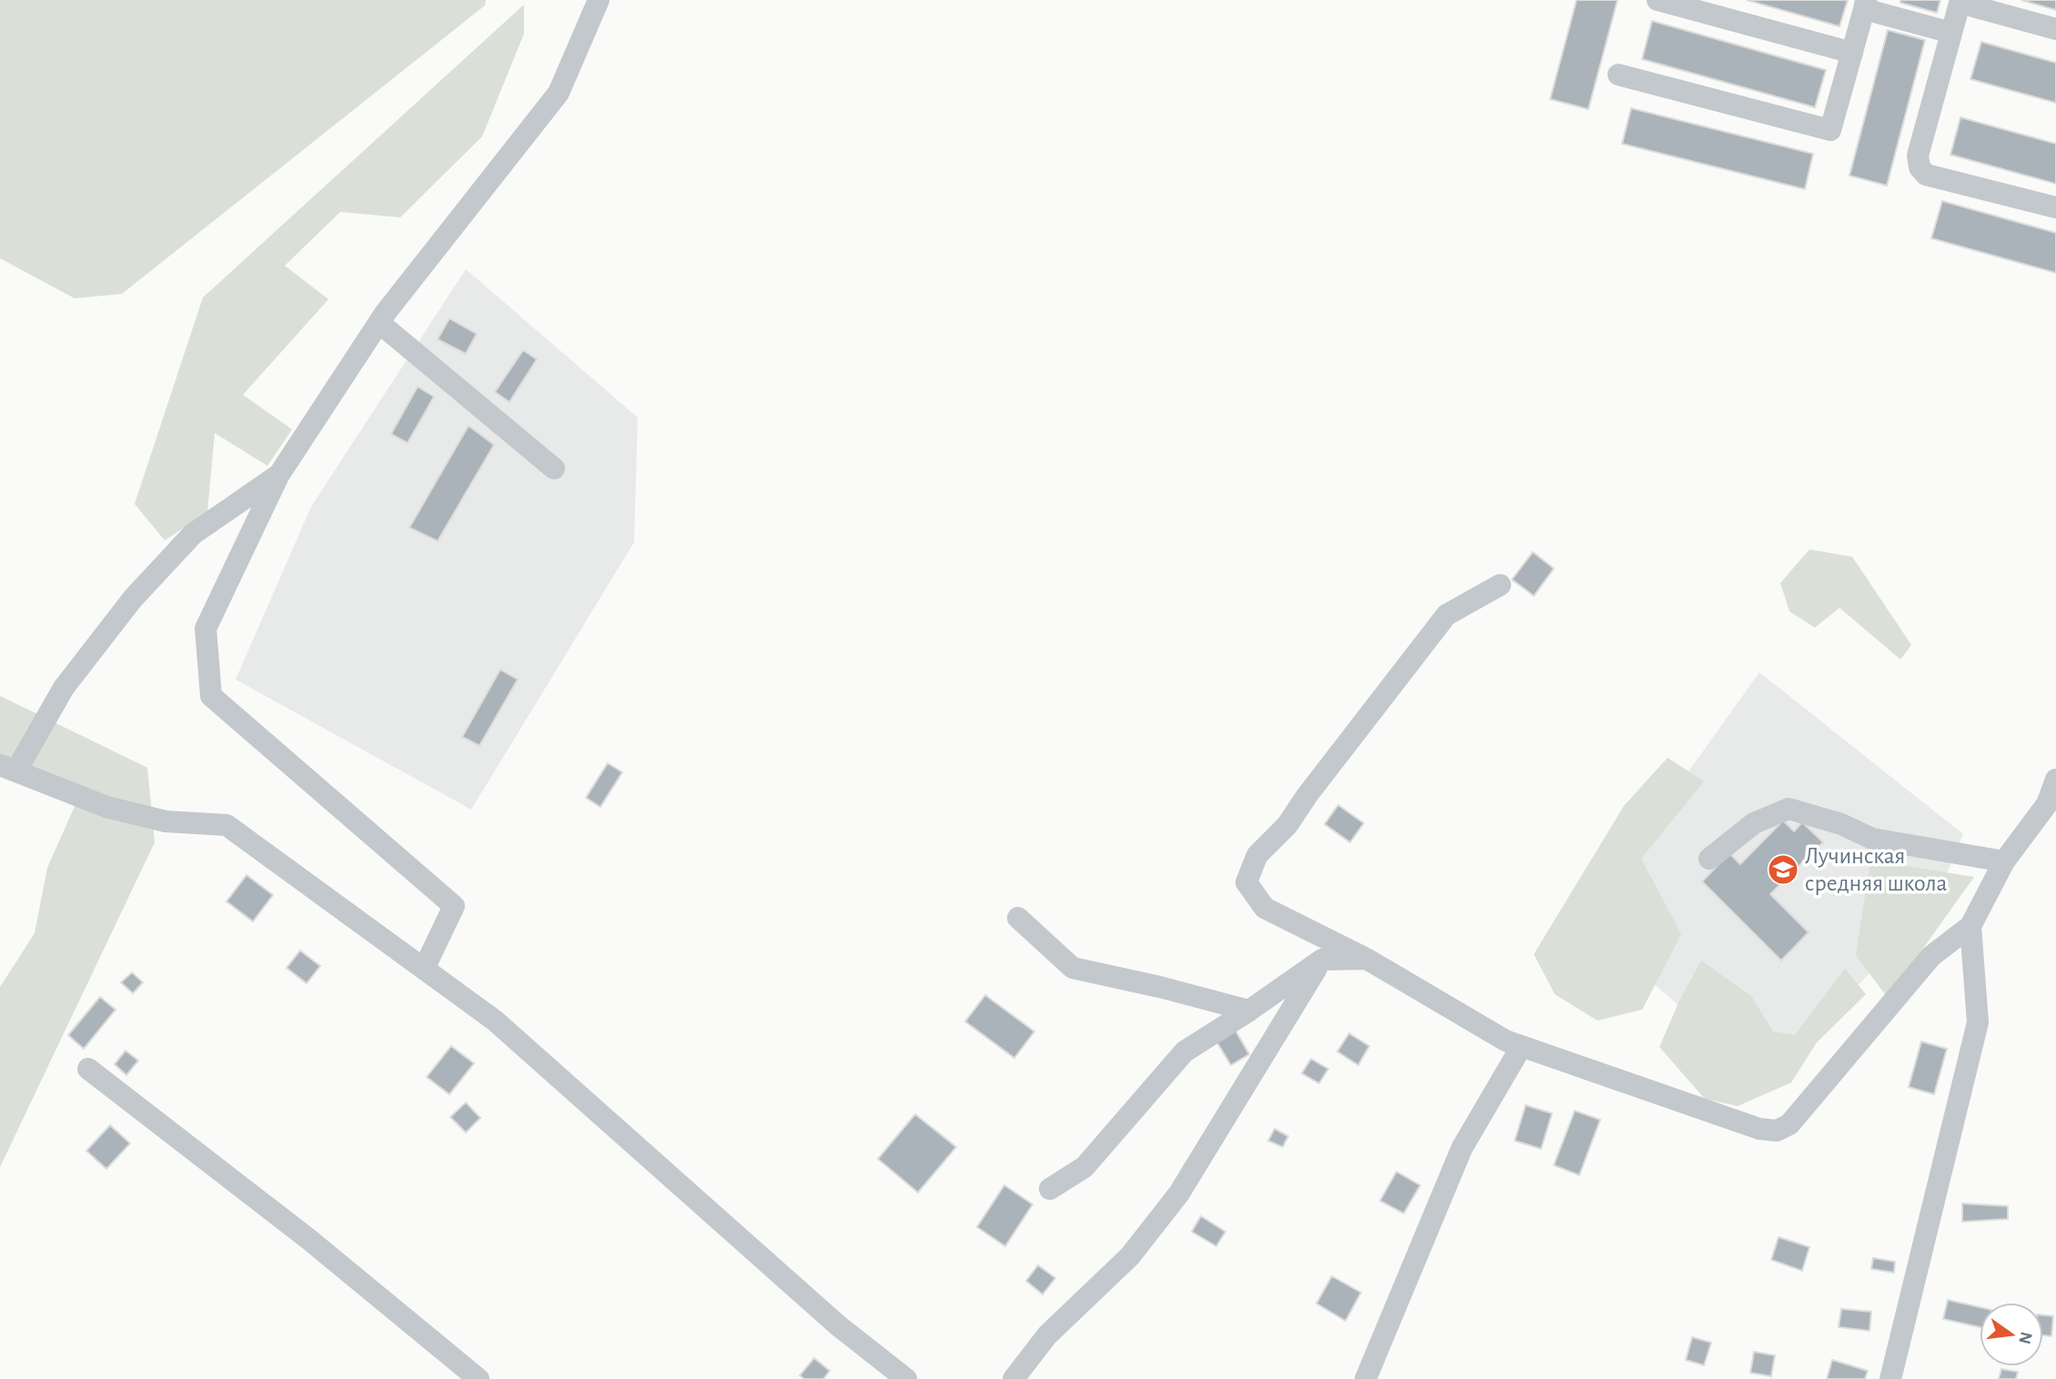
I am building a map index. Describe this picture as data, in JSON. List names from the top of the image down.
{
  "places": {
    "school or university": ["Лучинская средняя школа"]
  },
  "north": "right"
}
